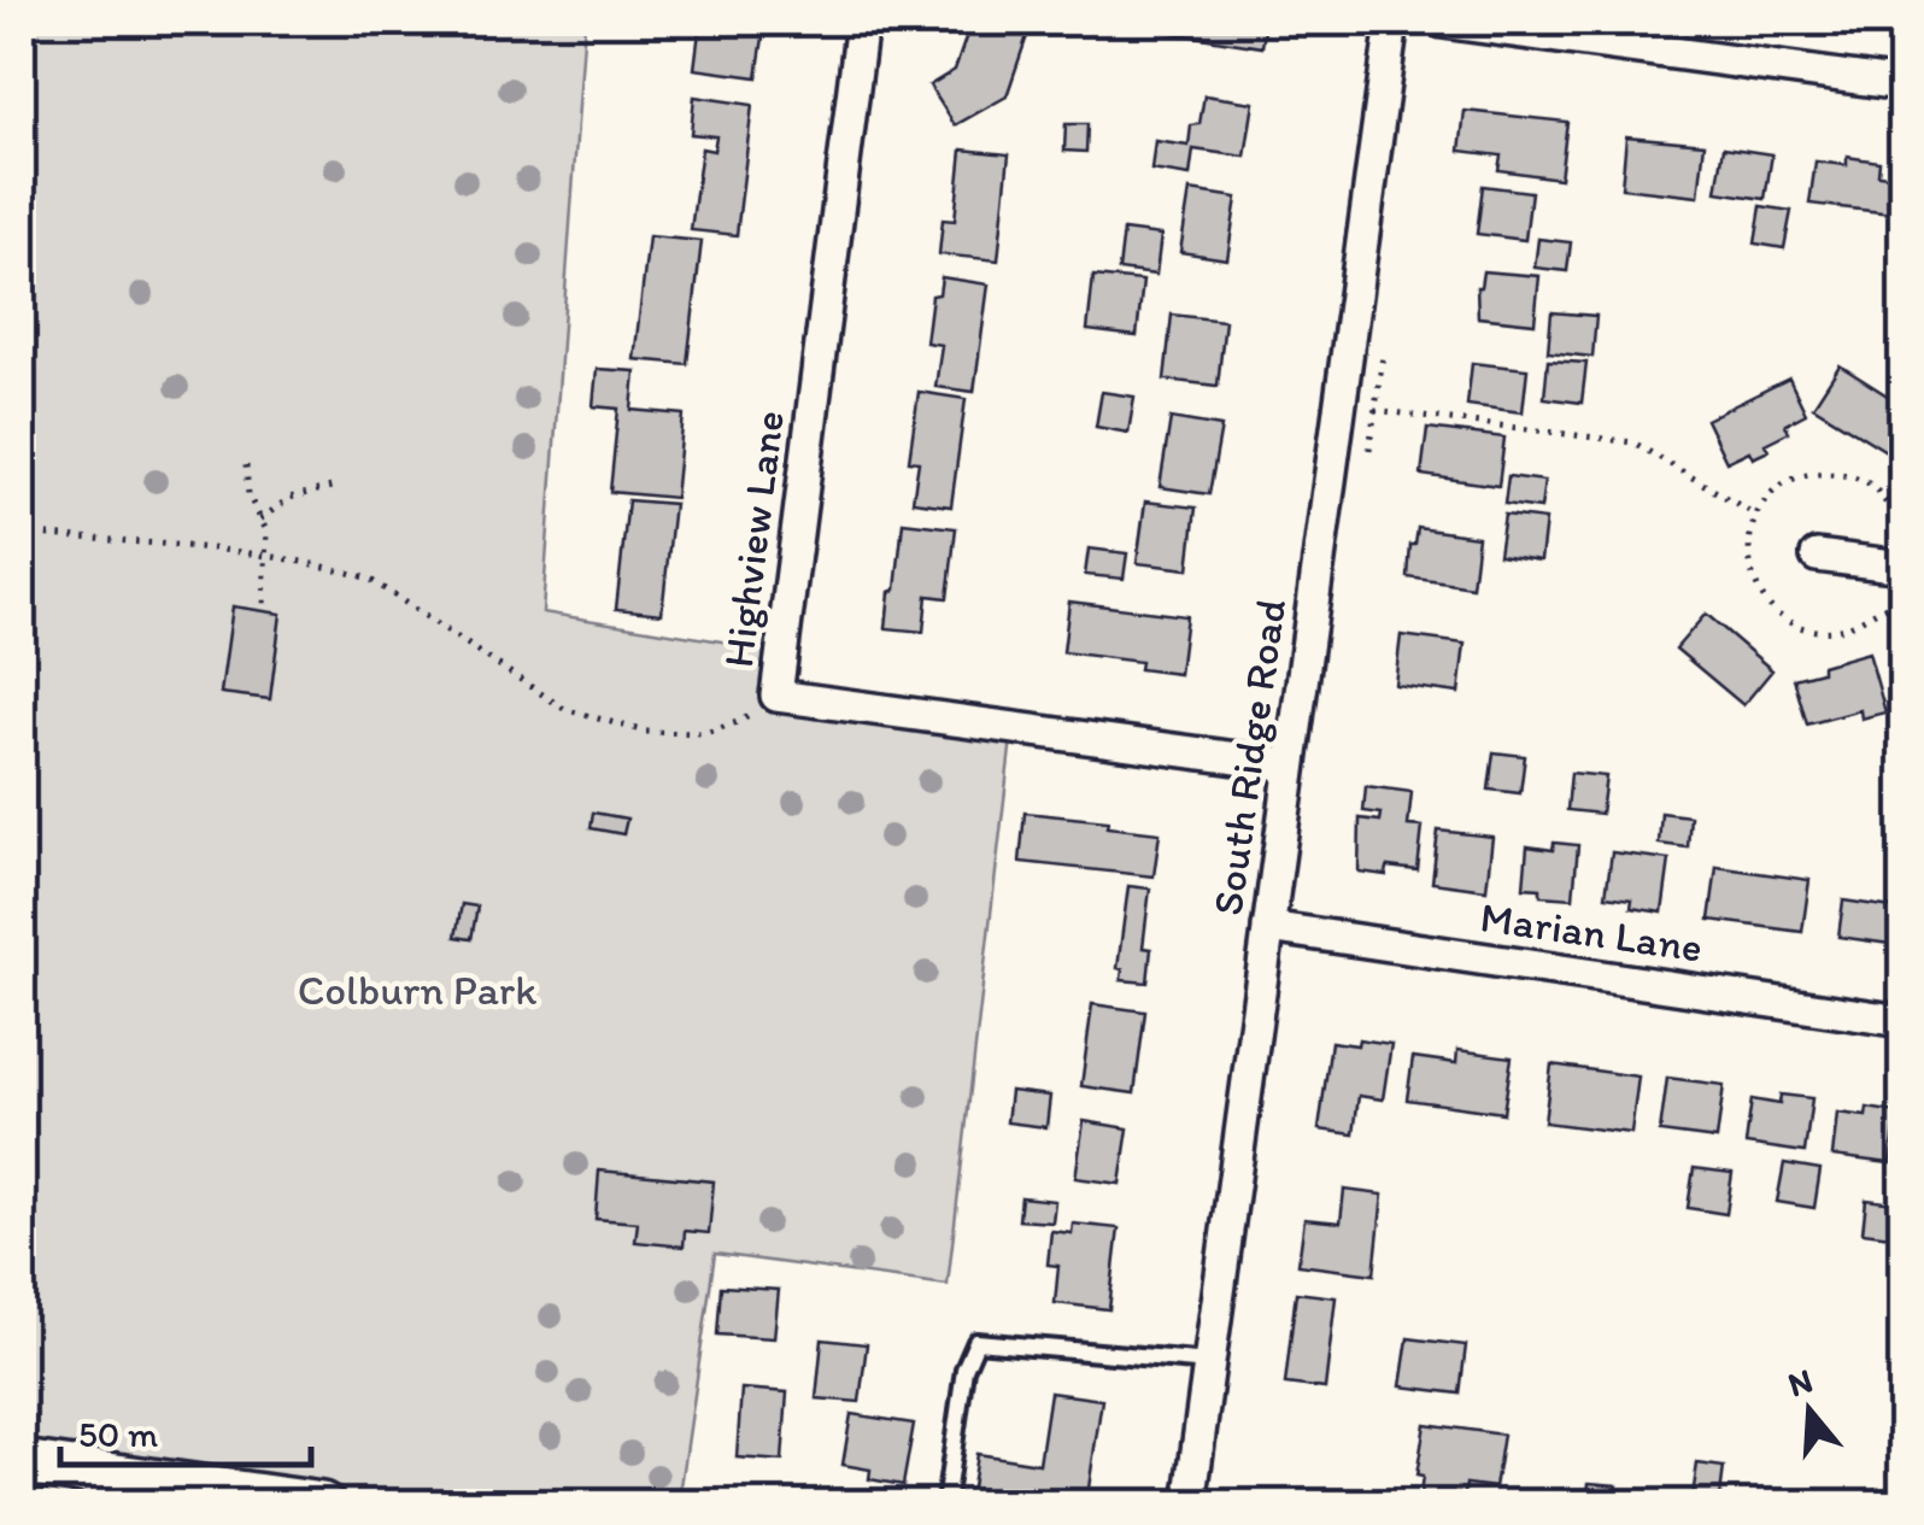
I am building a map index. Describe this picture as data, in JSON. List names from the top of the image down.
{
  "streets": {
    "street": ["Highview Lane", "South Ridge Road", "Marian Lane"]
  },
  "crossings": [
    ["Highview Lane", "South Ridge Road"],
    ["South Ridge Road", "Marian Lane"]
  ],
  "parks": ["Colburn Park"],
  "scale_bar": "50 m",
  "north": "top"
}
